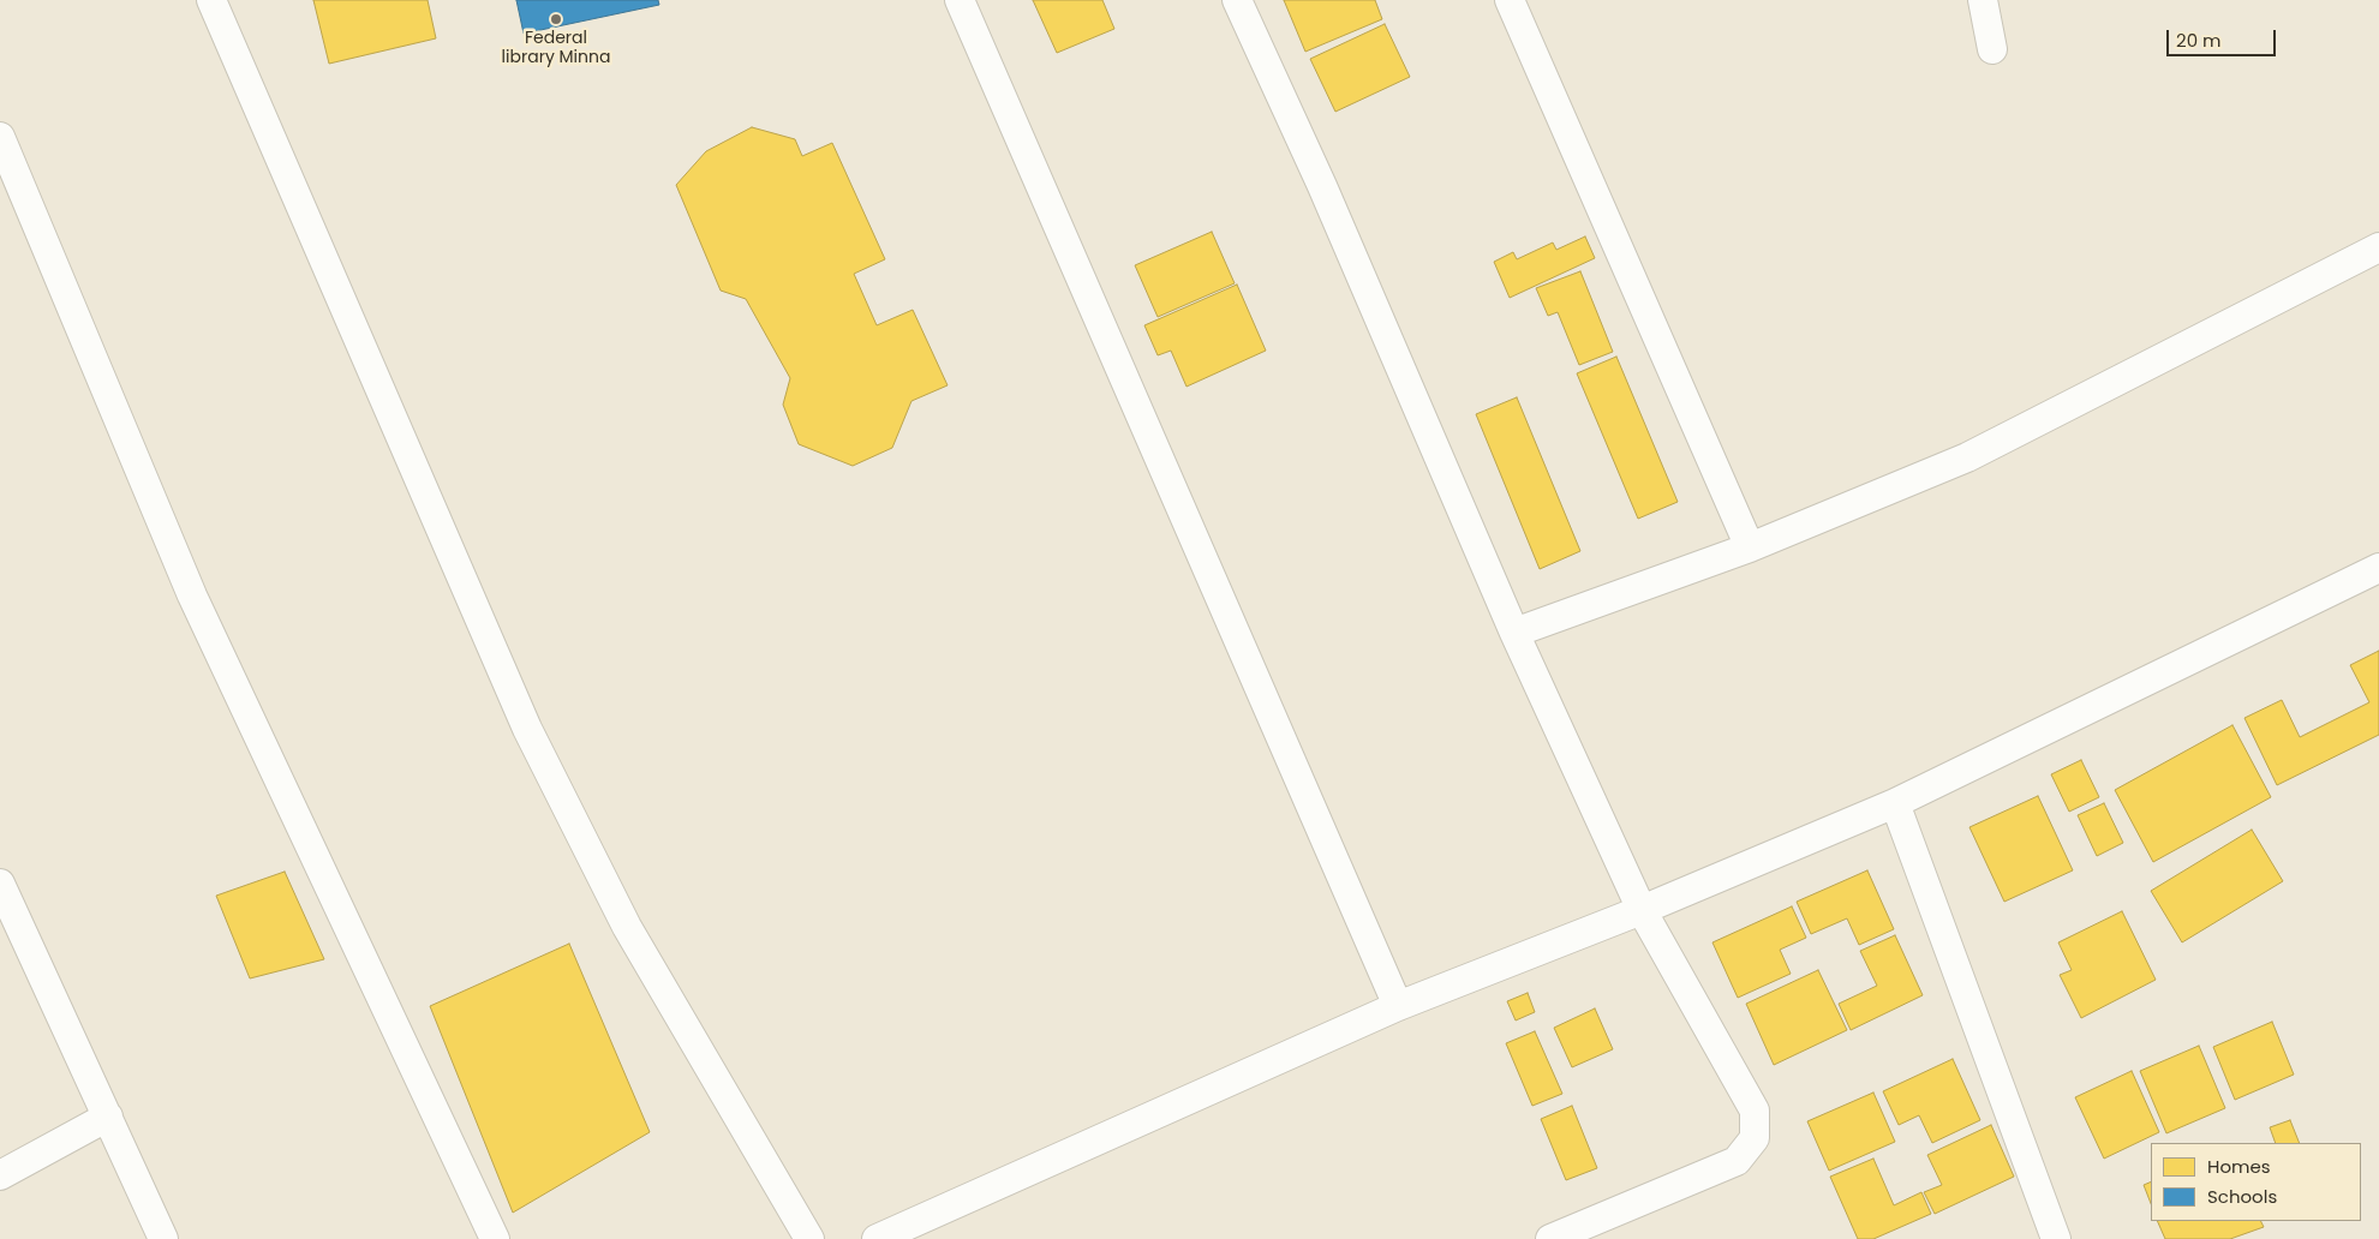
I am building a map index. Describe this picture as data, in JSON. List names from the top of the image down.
{
  "places": ["Federal library Minna"],
  "legend": ["Homes", "Schools"],
  "scale_bar": "20 m"
}
